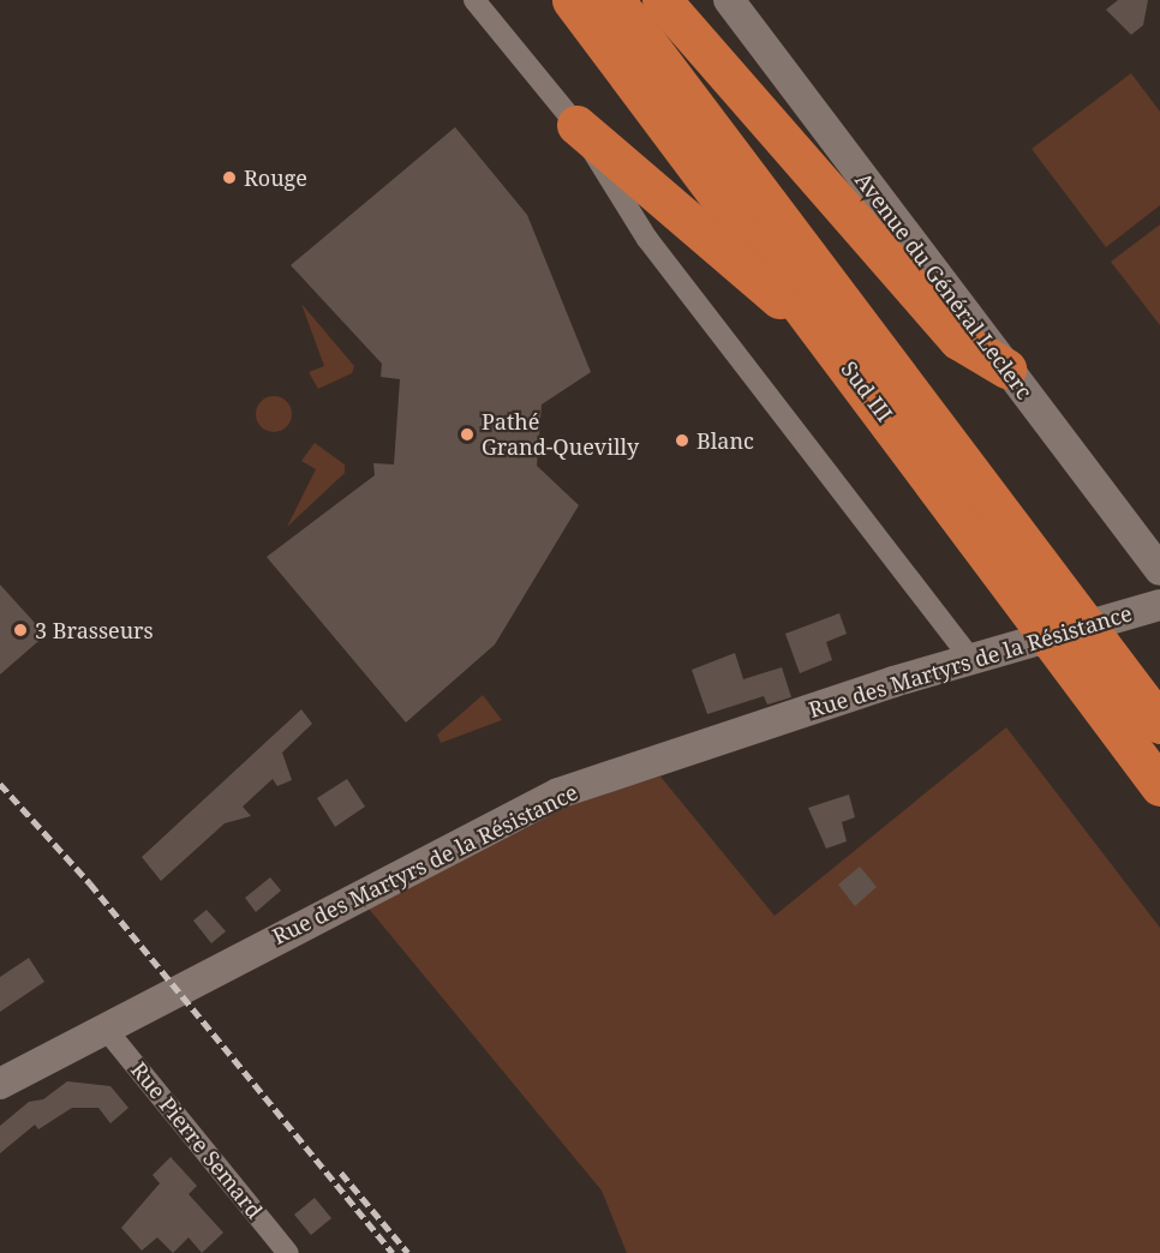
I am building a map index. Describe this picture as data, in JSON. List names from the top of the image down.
{
  "streets": {
    "highway": ["Sud III"],
    "street": ["Avenue du Général Leclerc", "Rue des Martyrs de la Résistance", "Rue Pierre Semard"]
  },
  "crossings": [
    ["Rue des Martyrs de la Résistance", "Rue Pierre Semard"]
  ],
  "places": [
    "Rouge",
    "Pathé Grand-Quevilly",
    "Blanc",
    "3 Brasseurs"
  ]
}
